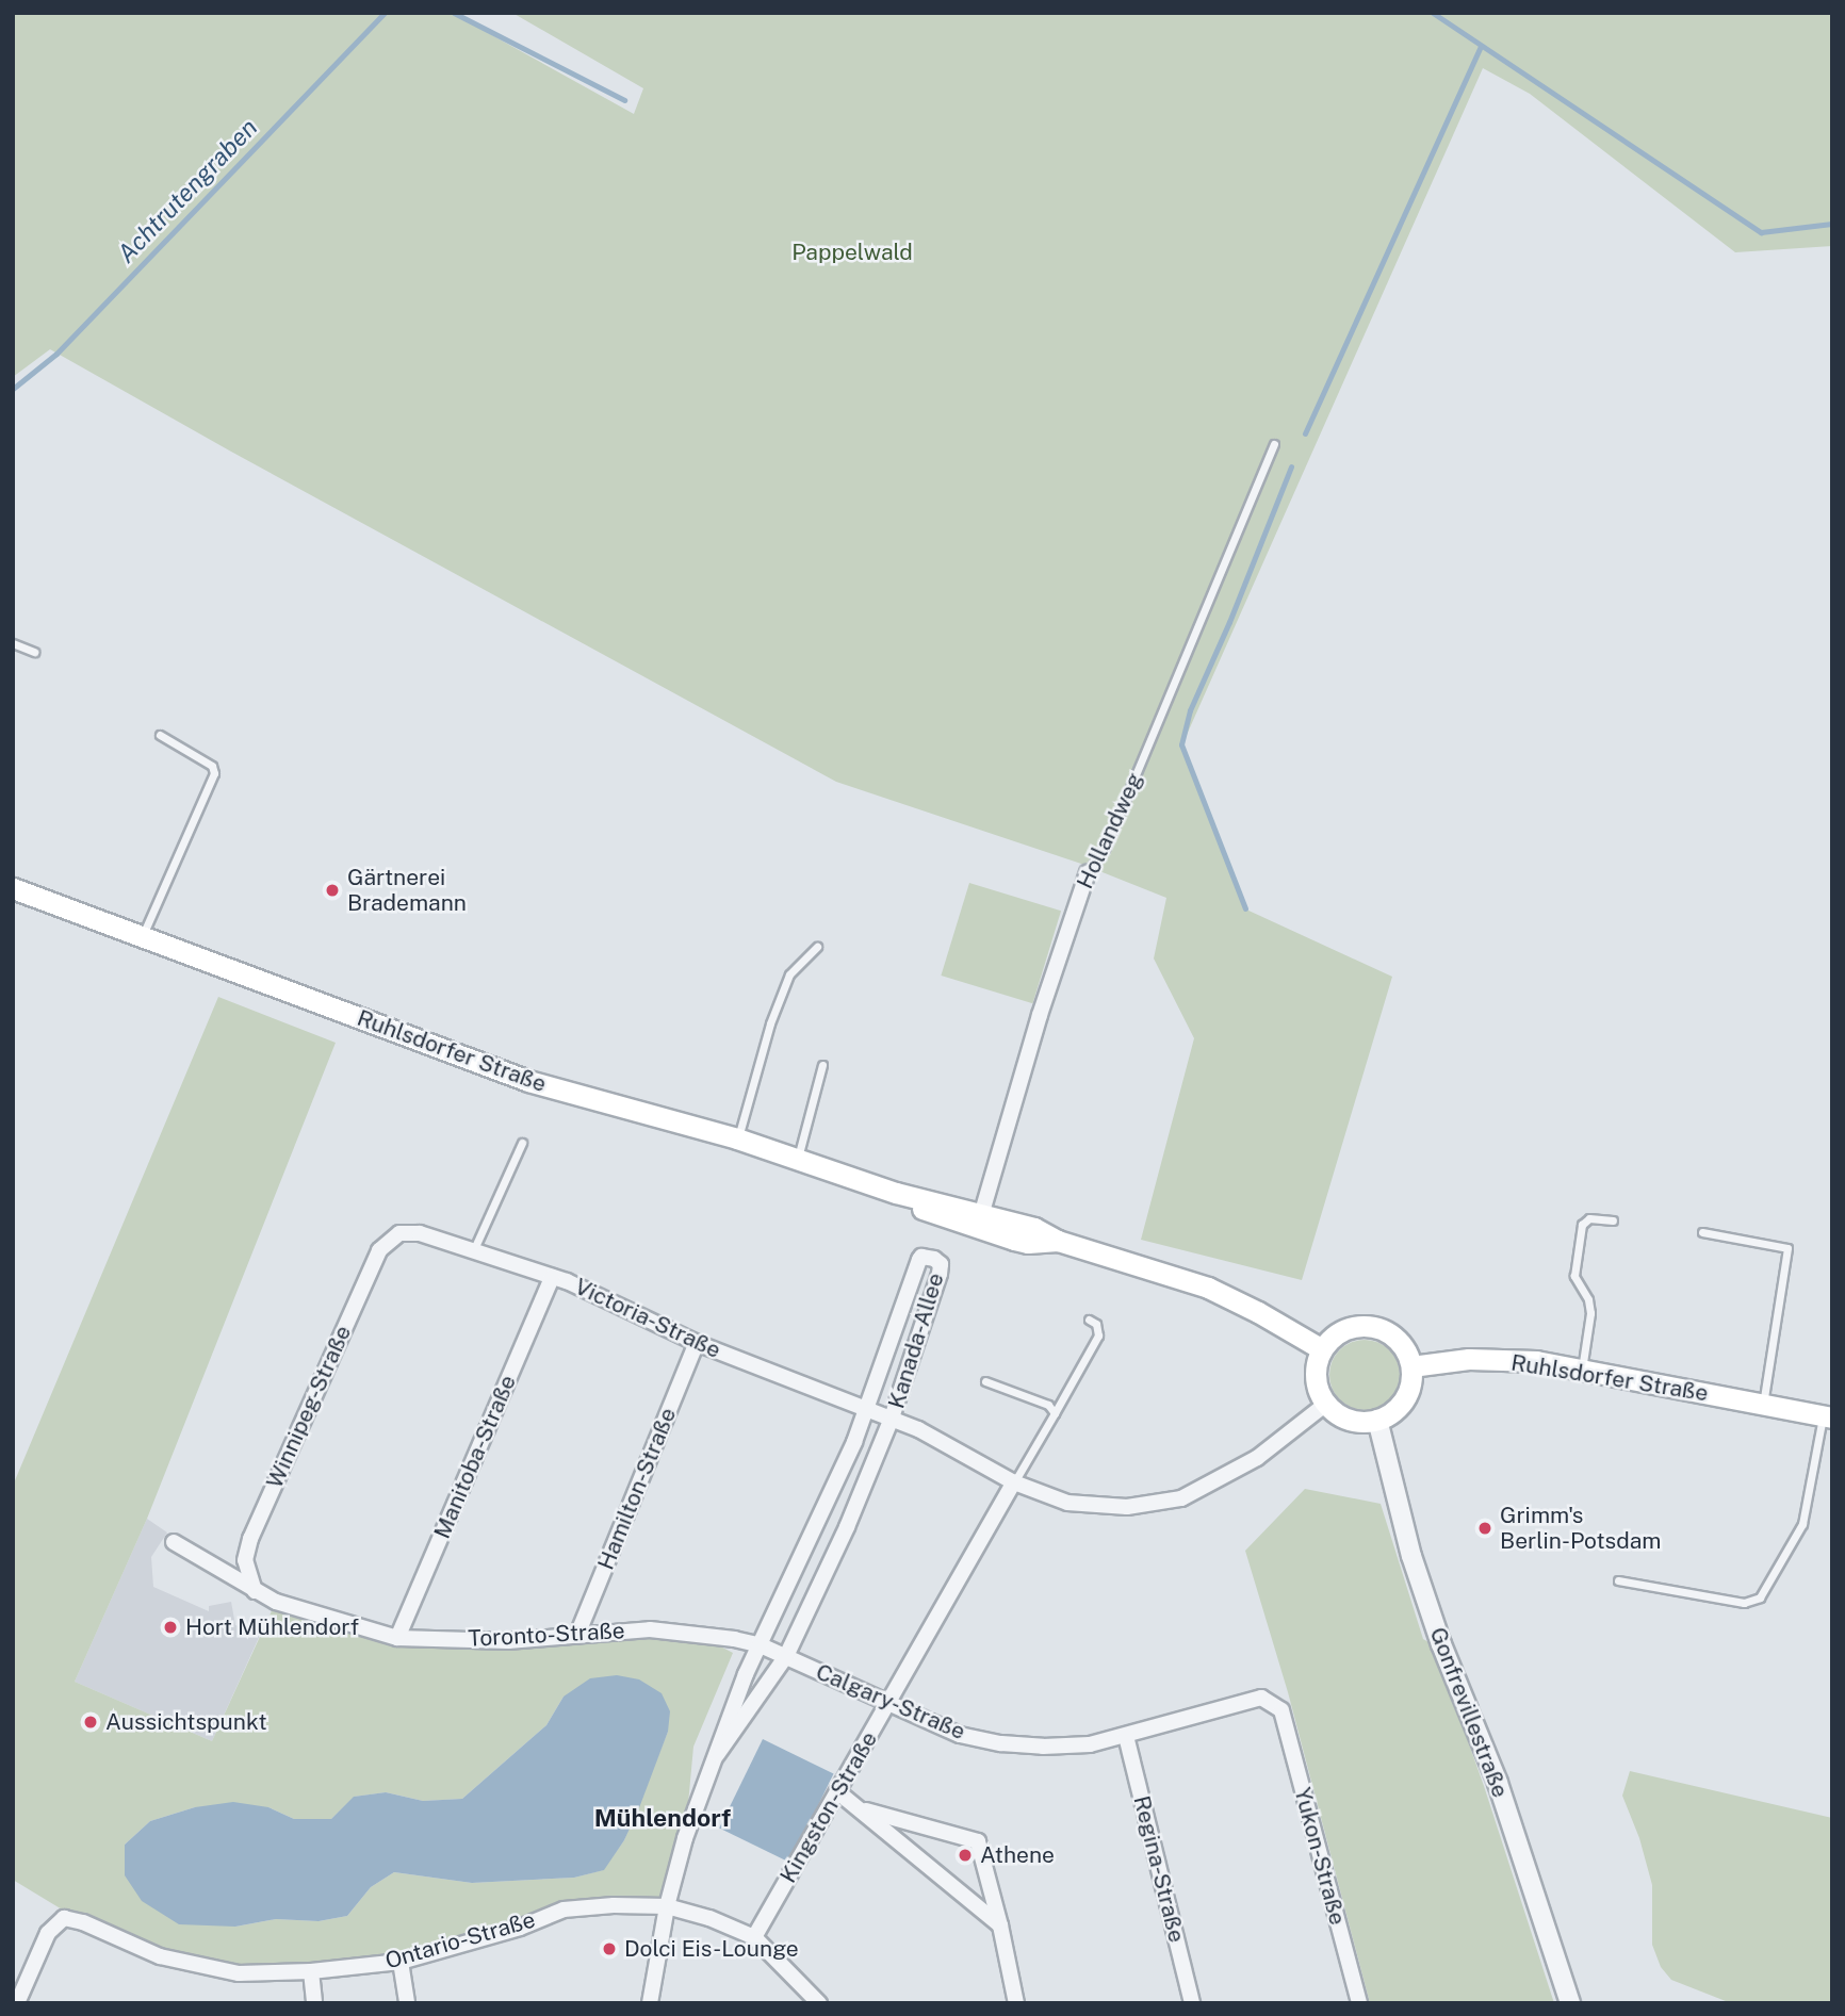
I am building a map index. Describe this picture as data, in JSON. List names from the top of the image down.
{
  "streets": {
    "main road": ["Ruhlsdorfer Straße"],
    "street": [
      "Hollandweg",
      "Victoria-Straße",
      "Kanada-Allee",
      "Winnipeg-Straße",
      "Manitoba-Straße",
      "Hamilton-Straße",
      "Toronto-Straße",
      "Calgary-Straße",
      "Gonfrevillestraße",
      "Kingston-Straße",
      "Yukon-Straße",
      "Regina-Straße",
      "Ontario-Straße"
    ]
  },
  "crossings": [
    ["Hollandweg", "Ruhlsdorfer Straße"],
    ["Ruhlsdorfer Straße", "Victoria-Straße"],
    ["Ruhlsdorfer Straße", "Gonfrevillestraße"],
    ["Victoria-Straße", "Kanada-Allee"],
    ["Victoria-Straße", "Winnipeg-Straße"],
    ["Victoria-Straße", "Manitoba-Straße"],
    ["Victoria-Straße", "Hamilton-Straße"],
    ["Victoria-Straße", "Gonfrevillestraße"],
    ["Victoria-Straße", "Kingston-Straße"],
    ["Kanada-Allee", "Toronto-Straße"],
    ["Kanada-Allee", "Calgary-Straße"],
    ["Kanada-Allee", "Ontario-Straße"],
    ["Winnipeg-Straße", "Toronto-Straße"],
    ["Manitoba-Straße", "Toronto-Straße"],
    ["Hamilton-Straße", "Toronto-Straße"],
    ["Toronto-Straße", "Calgary-Straße"],
    ["Calgary-Straße", "Kingston-Straße"],
    ["Calgary-Straße", "Yukon-Straße"],
    ["Calgary-Straße", "Regina-Straße"],
    ["Kingston-Straße", "Ontario-Straße"]
  ],
  "districts": ["Mühlendorf"],
  "water": ["Achtrutengraben"],
  "parks": ["Pappelwald"],
  "places": [
    "Gärtnerei Brademann",
    "Grimm's Berlin-Potsdam",
    "Hort Mühlendorf",
    "Aussichtspunkt",
    "Athene",
    "Dolci Eis-Lounge"
  ]
}
